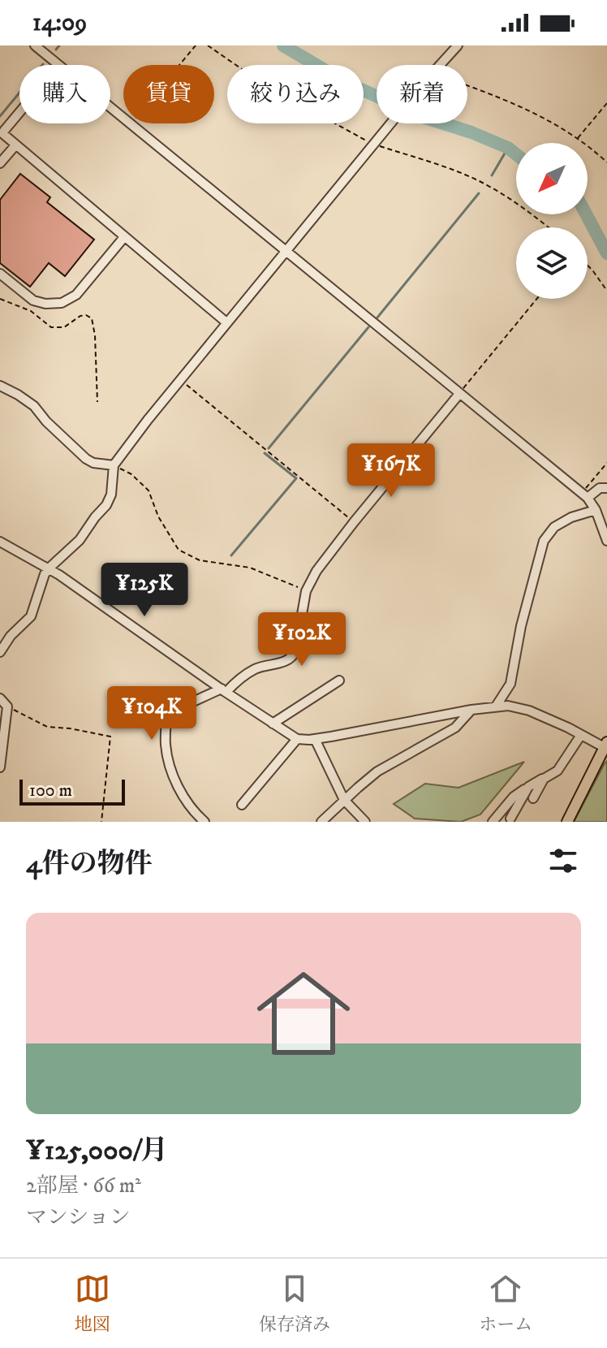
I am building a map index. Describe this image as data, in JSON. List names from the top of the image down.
{
  "scale_bar": "100 m",
  "north": "bottom left",
  "page": {
    "status": "14:09",
    "chip": [
      "購入",
      "賃貸",
      "絞り込み",
      "新着"
    ],
    "price": [
      "¥167K",
      "¥125K",
      "¥102K",
      "¥104K"
    ],
    "scale": "100 m",
    "heading": "4件の物件",
    "list": [
      {
        "name": "¥125,000/月",
        "note": "2部屋 · 66 m² · マンション"
      }
    ],
    "tabs": ["地図", "保存済み", "ホーム"]
  }
}
